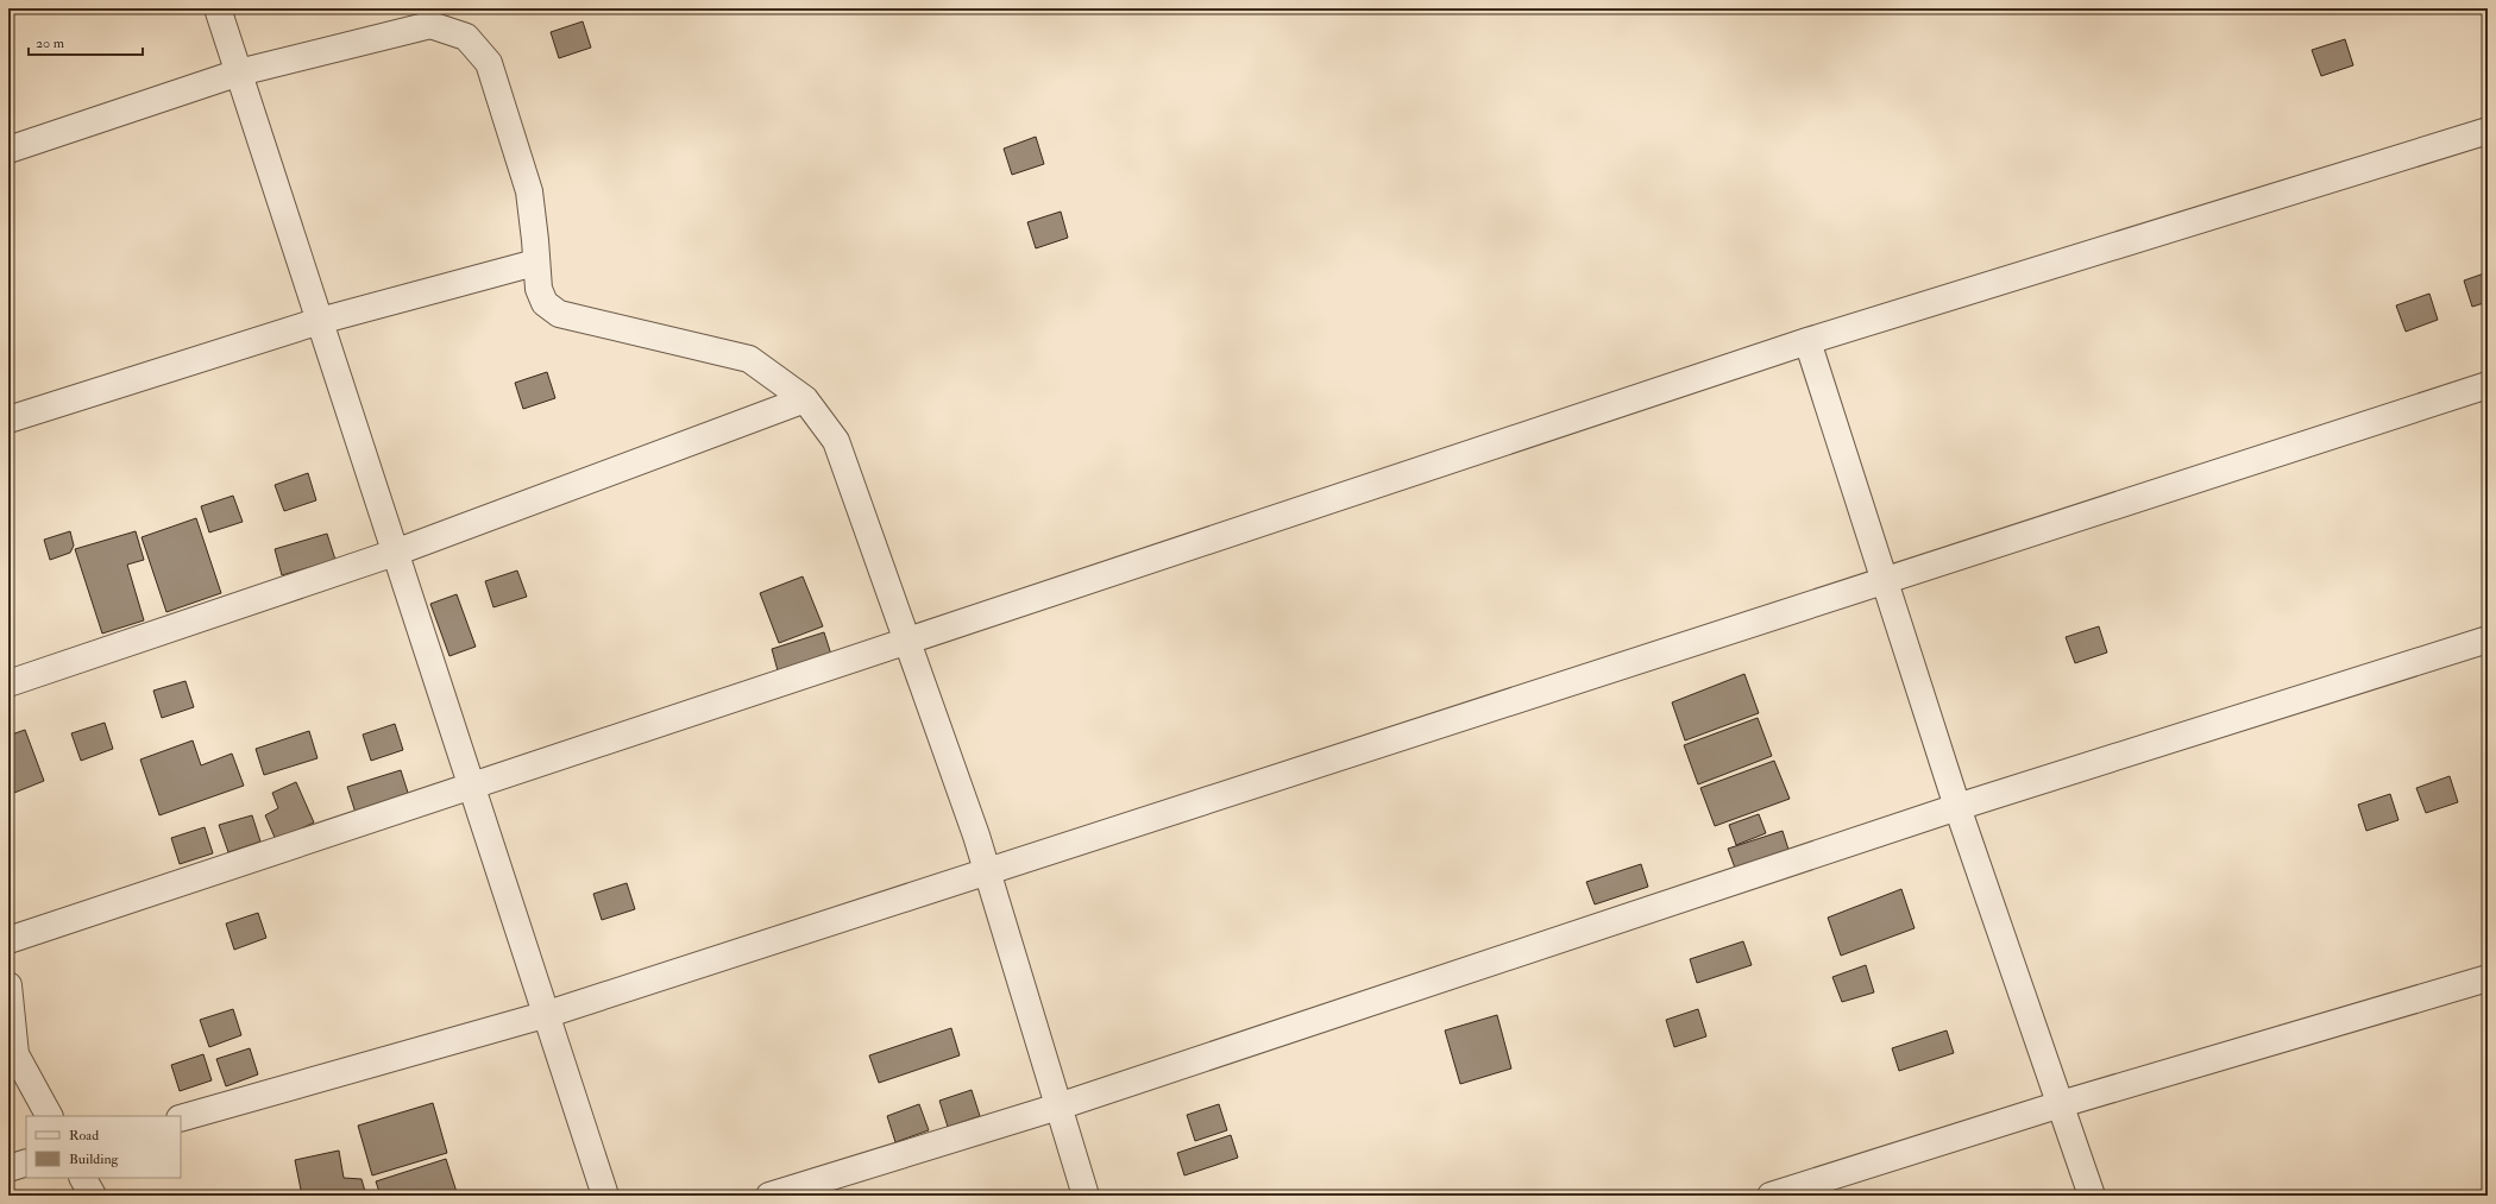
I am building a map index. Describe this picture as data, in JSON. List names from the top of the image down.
{
  "legend": ["Road", "Building"],
  "scale_bar": "20 m"
}
